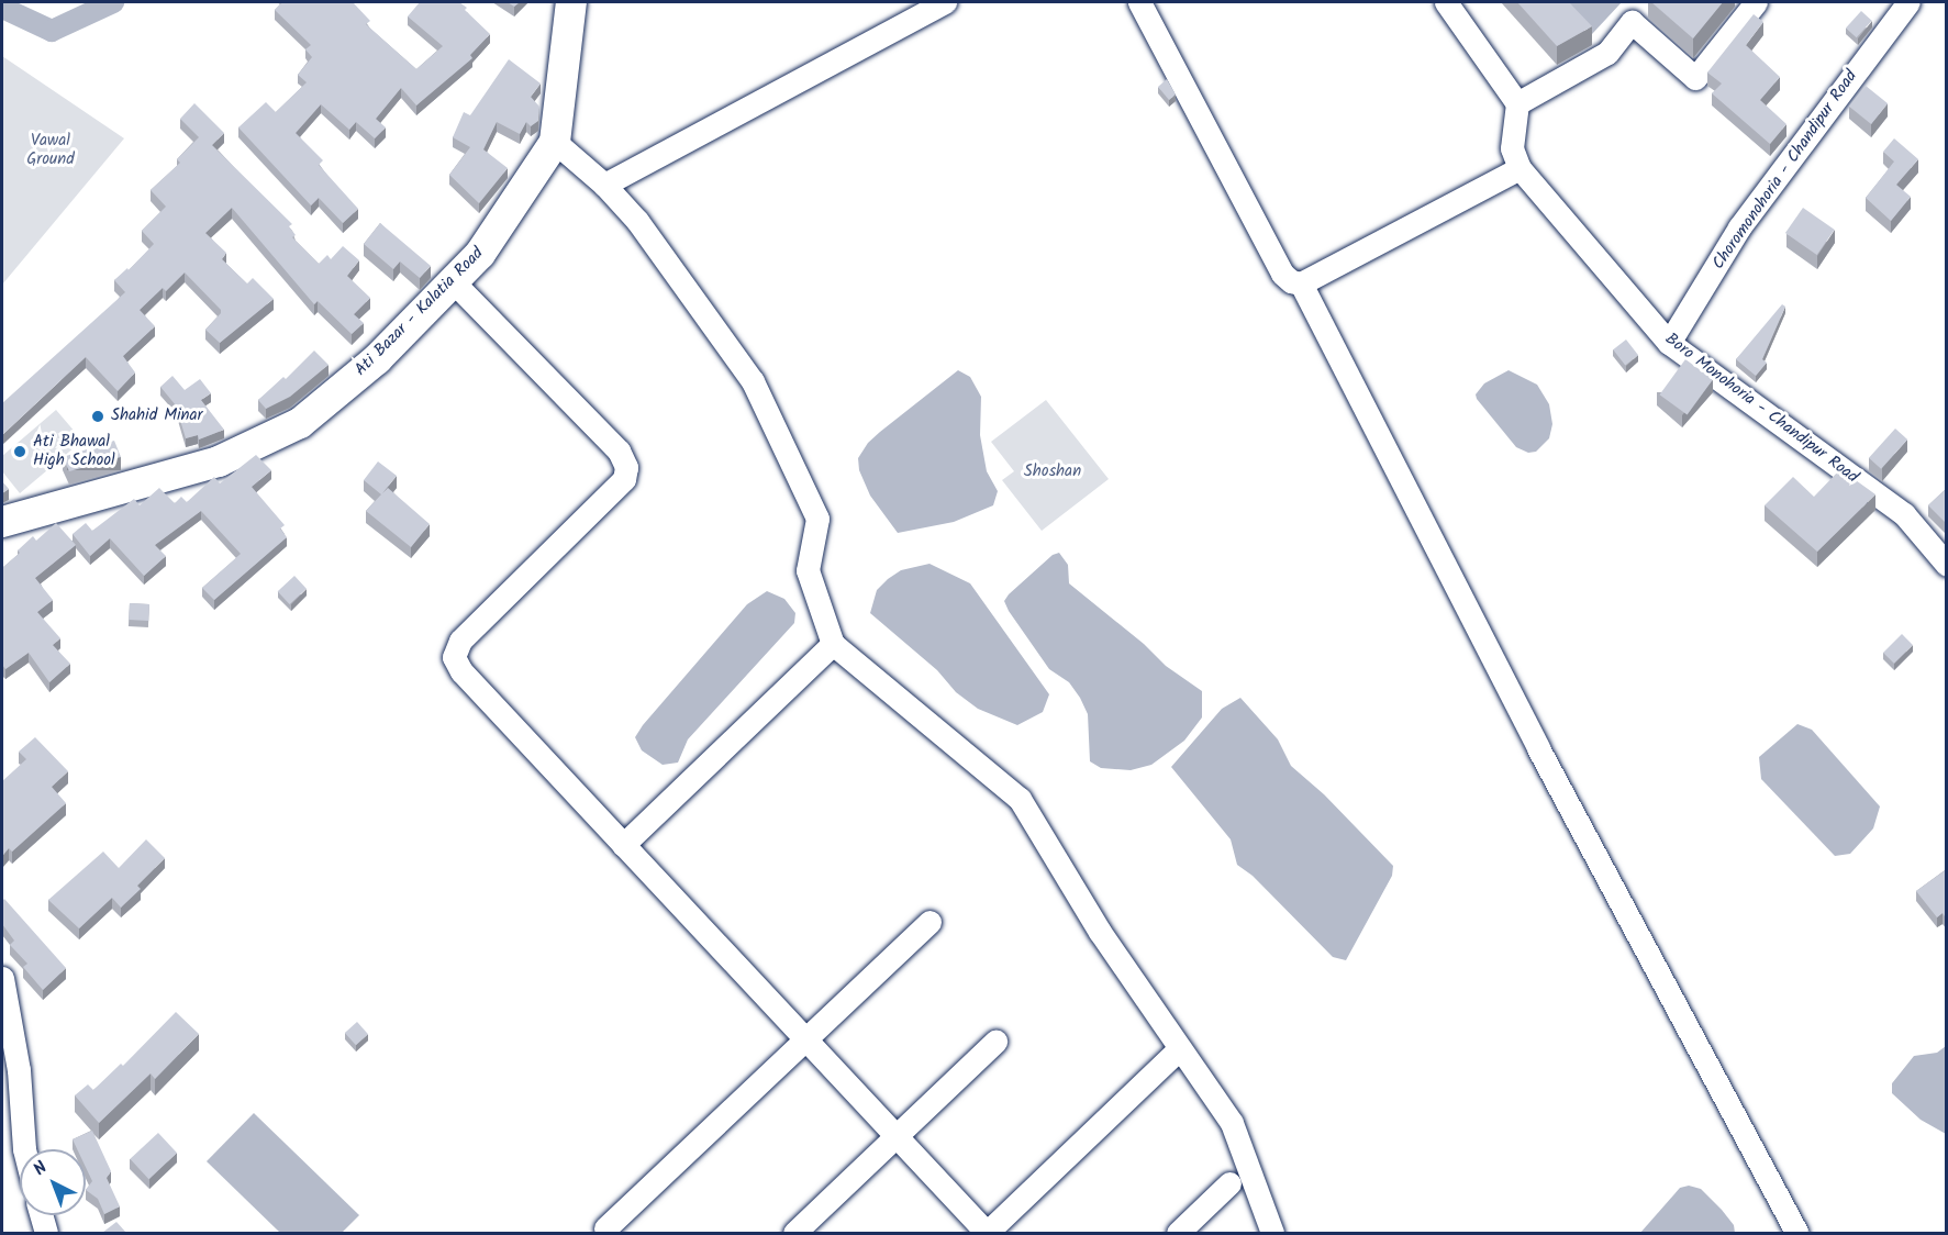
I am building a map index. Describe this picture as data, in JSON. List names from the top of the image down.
{
  "streets": {
    "main road": ["Ati Bazar - Kalatia Road"],
    "street": ["Choromonohoria - Chandipur Road", "Boro Monohoria - Chandipur Road"]
  },
  "crossings": [
    ["Choromonohoria - Chandipur Road", "Boro Monohoria - Chandipur Road"]
  ],
  "parks": ["Vawal Ground", "Shoshan"],
  "places": ["Shahid Minar", "Ati Bhawal High School"],
  "north": "top left"
}
